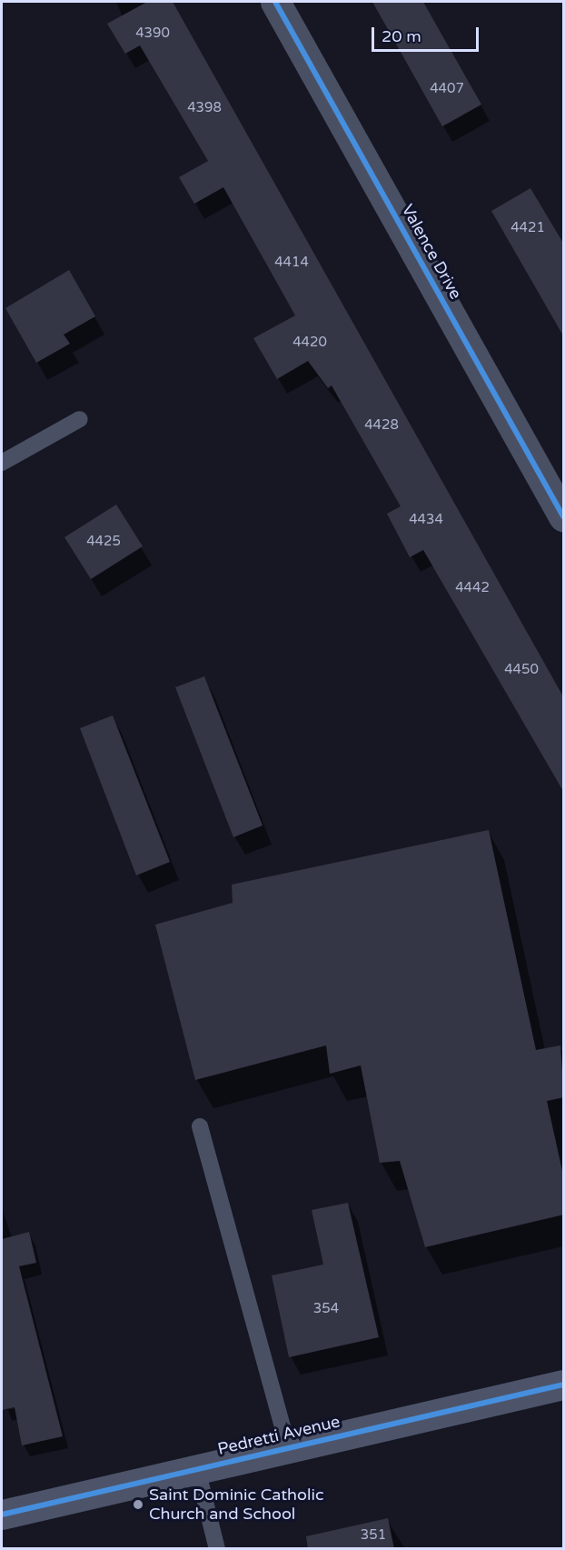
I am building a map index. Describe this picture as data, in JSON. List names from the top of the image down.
{
  "streets": {
    "street": ["Valence Drive", "Pedretti Avenue"]
  },
  "places": ["Saint Dominic Catholic Church and School"],
  "house_numbers": [
    "4390",
    "4407",
    "4398",
    "4421",
    "4414",
    "4420",
    "4428",
    "4434",
    "4425",
    "4442",
    "4450",
    "354",
    "351"
  ],
  "scale_bar": "20 m"
}
